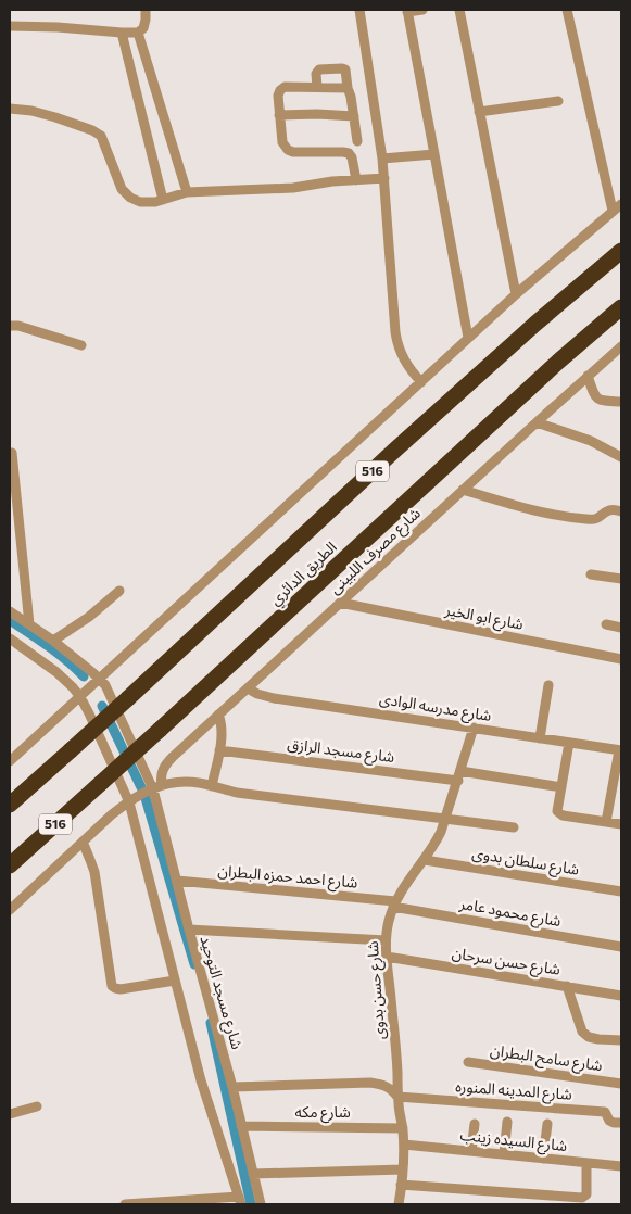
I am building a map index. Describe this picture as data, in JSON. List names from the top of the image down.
{
  "streets": {
    "highway": ["516", "الطريق الدائري"],
    "street": [
      "شارع مصرف اللبينى",
      "شارع ابو الخير",
      "شارع مدرسه الوادى",
      "شارع مسجد الرازق",
      "شارع سلطان بدوى",
      "شارع احمد حمزه البطران",
      "شارع محمود عامر",
      "شارع حسن سرحان",
      "شارع حسن بدوى",
      "شارع مسجد التوحيد",
      "شارع سامح البطران",
      "شارع المدينه المنوره",
      "شارع مكه",
      "شارع السيده زينب"
    ]
  },
  "crossings": [
    ["شارع مصرف اللبينى", "شارع ابو الخير"],
    ["شارع مصرف اللبينى", "شارع مدرسه الوادى"],
    ["شارع مصرف اللبينى", "شارع مسجد التوحيد"],
    ["شارع مدرسه الوادى", "شارع حسن بدوى"],
    ["شارع مسجد الرازق", "شارع حسن بدوى"],
    ["شارع سلطان بدوى", "شارع حسن بدوى"],
    ["شارع احمد حمزه البطران", "شارع محمود عامر"],
    ["شارع احمد حمزه البطران", "شارع حسن بدوى"],
    ["شارع احمد حمزه البطران", "شارع مسجد التوحيد"],
    ["شارع محمود عامر", "شارع حسن بدوى"],
    ["شارع حسن سرحان", "شارع حسن بدوى"],
    ["شارع حسن بدوى", "شارع المدينه المنوره"],
    ["شارع حسن بدوى", "شارع مكه"],
    ["شارع حسن بدوى", "شارع السيده زينب"],
    ["شارع مسجد التوحيد", "شارع مكه"]
  ]
}
